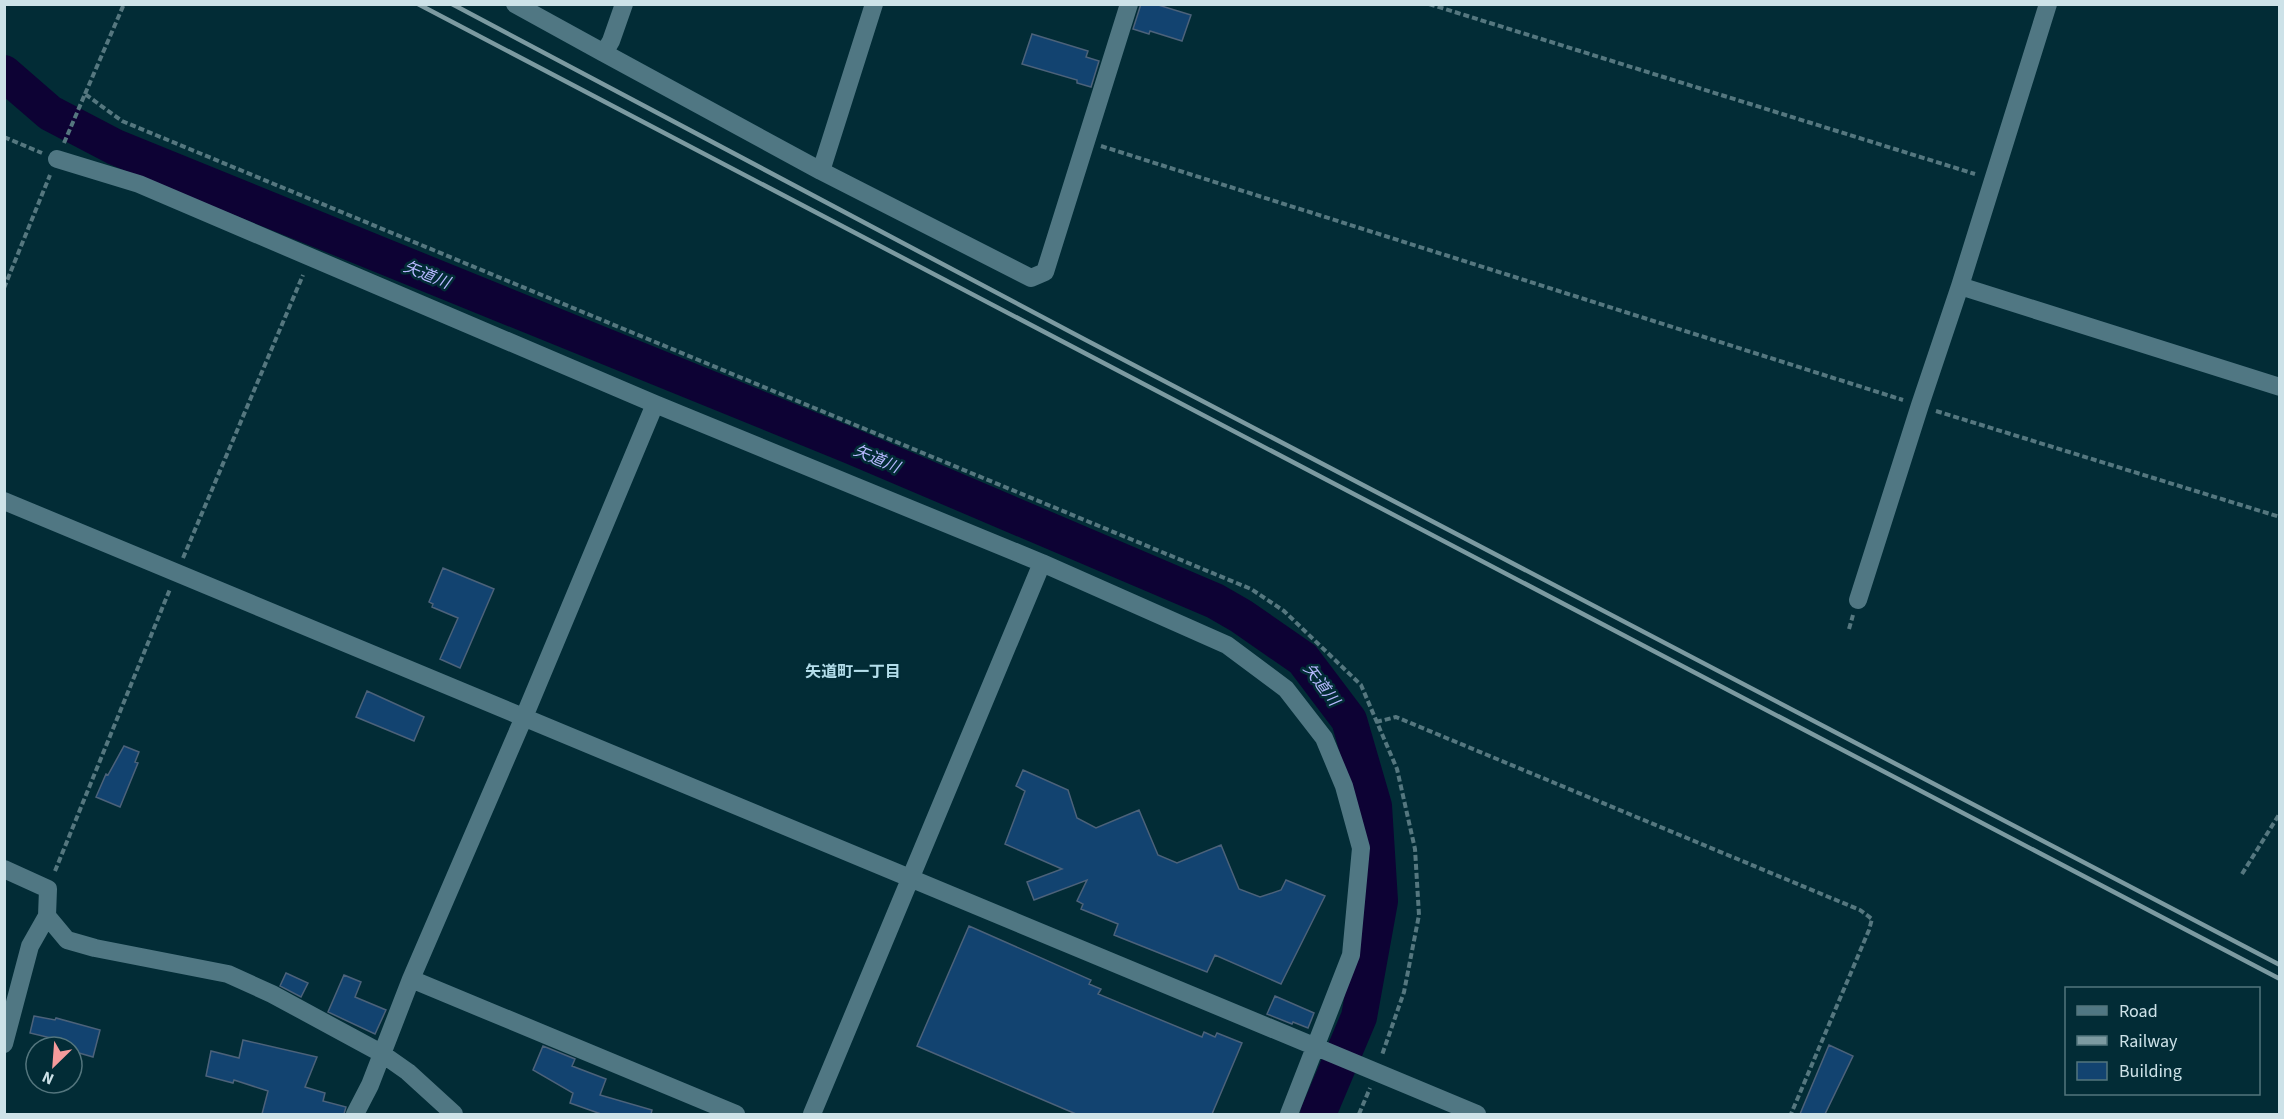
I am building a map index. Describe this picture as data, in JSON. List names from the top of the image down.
{
  "districts": ["矢道町一丁目"],
  "water": ["矢道川"],
  "legend": ["Road", "Railway", "Building"],
  "north": "bottom left"
}
